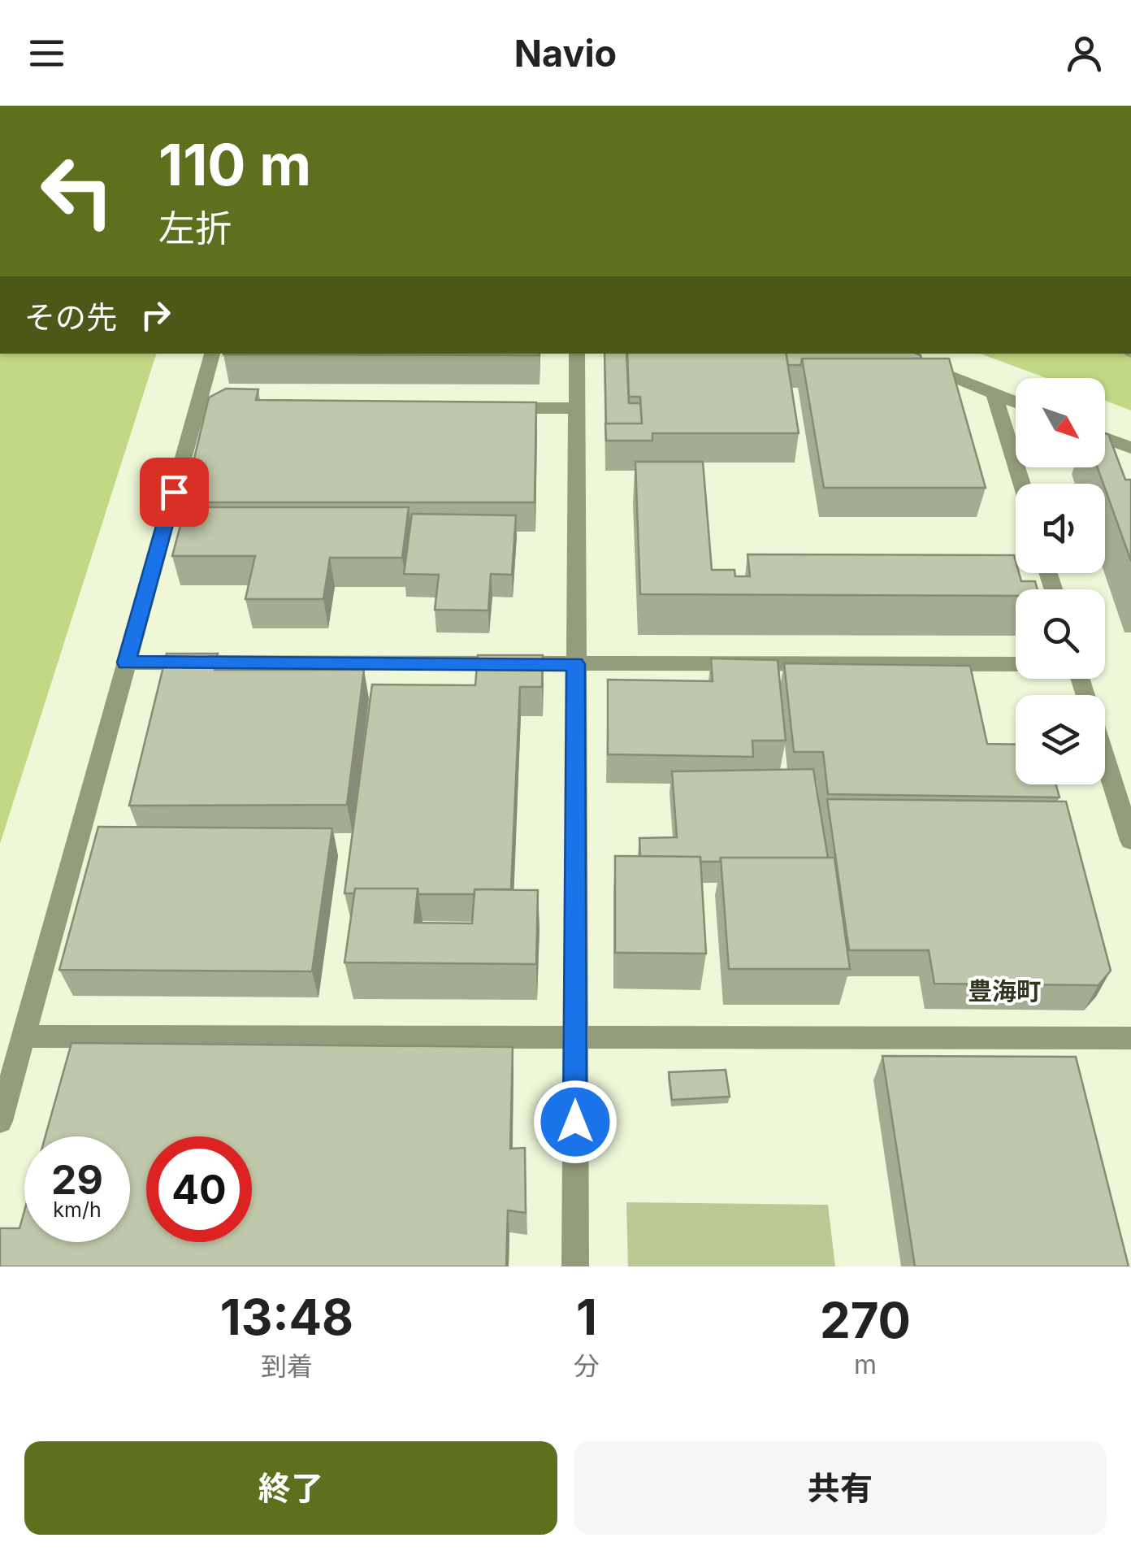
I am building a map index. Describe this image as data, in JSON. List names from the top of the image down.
{
  "districts": ["豊海町"],
  "north": "bottom right",
  "page": {
    "header": "Navio",
    "turn": ["110 m", "左折"],
    "then": "その先",
    "speed": "29 km/h",
    "limit": "40",
    "eta": [
      "13:48",
      "到着",
      "1",
      "分",
      "270",
      "m"
    ],
    "buttons": ["終了", "共有"]
  }
}
